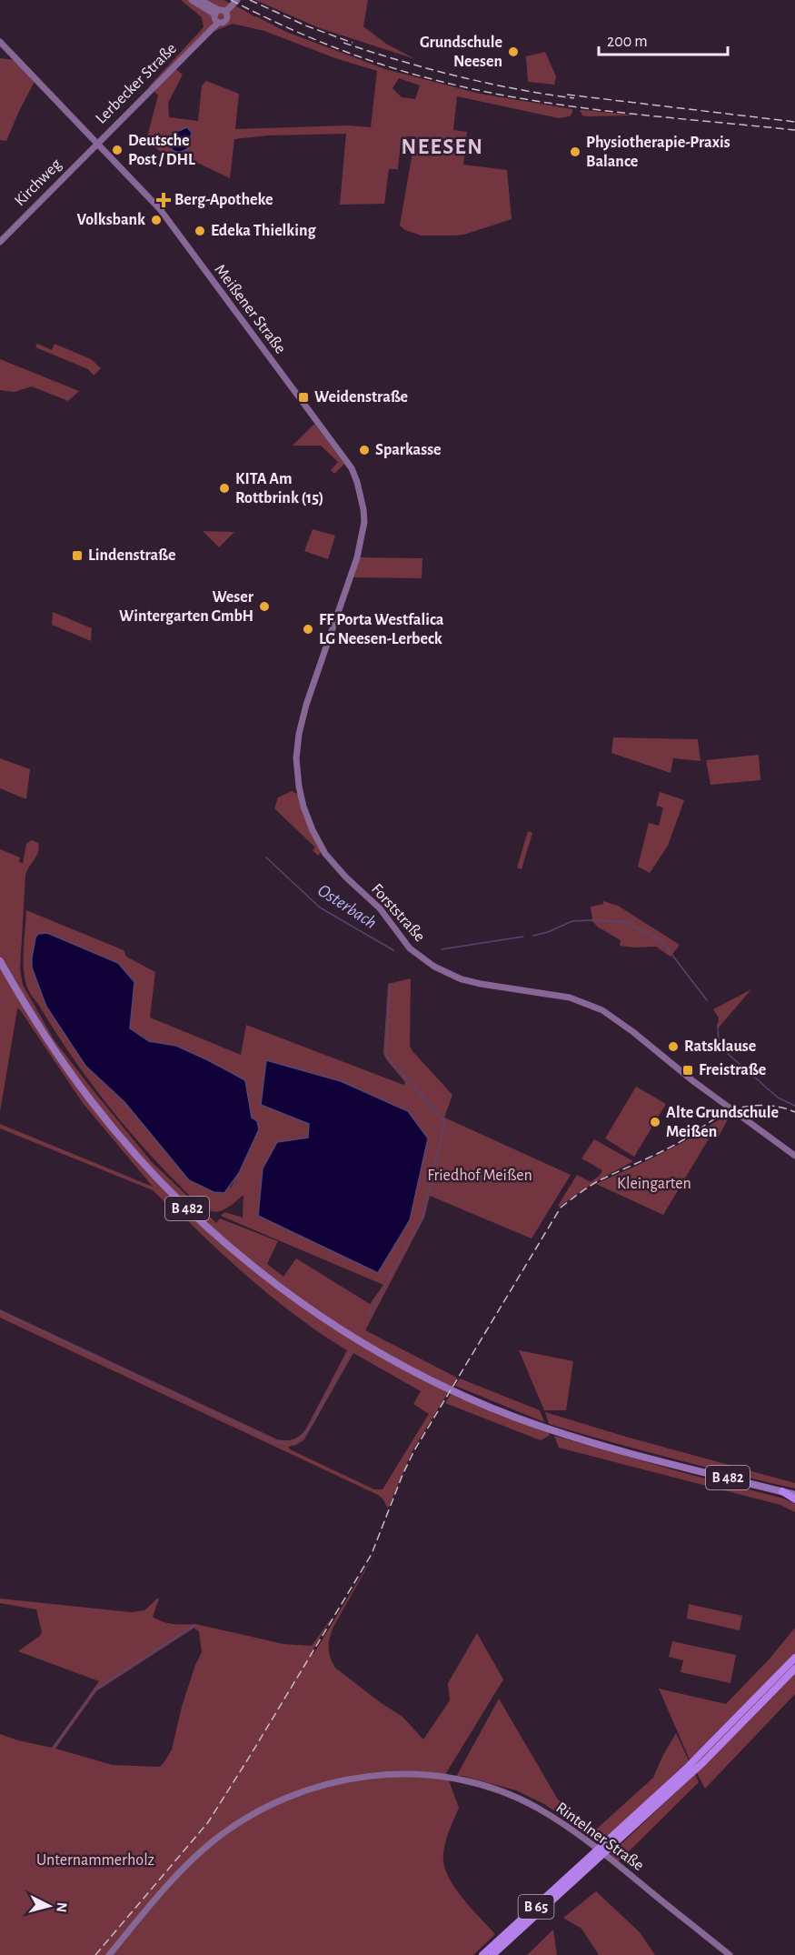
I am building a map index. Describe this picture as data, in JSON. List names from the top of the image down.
{
  "streets": {
    "highway": ["B 65"],
    "main road": ["B 482"],
    "street": [
      "Lerbecker Straße",
      "Kirchweg",
      "Meißener Straße",
      "Forststraße",
      "Rintelner Straße"
    ]
  },
  "crossings": [
    ["Lerbecker Straße", "Kirchweg"],
    ["Lerbecker Straße", "Meißener Straße"],
    ["Kirchweg", "Meißener Straße"],
    ["Meißener Straße", "Forststraße"]
  ],
  "districts": ["NEESEN"],
  "water": ["Osterbach"],
  "parks": ["Friedhof Meißen", "Kleingarten", "Unternammerholz"],
  "places": {
    "other": [
      "Grundschule Neesen",
      "Deutsche Post / DHL",
      "Physiotherapie-Praxis Balance",
      "Volksbank",
      "Edeka Thielking",
      "Sparkasse",
      "KITA Am Rottbrink (15)",
      "Weser Wintergarten GmbH",
      "FF Porta Westfalica LG Neesen-Lerbeck",
      "Ratsklause",
      "Alte Grundschule Meißen"
    ],
    "health": ["Berg-Apotheke"],
    "transit": ["Weidenstraße", "Lindenstraße", "Freistraße"]
  },
  "scale_bar": "200 m",
  "north": "right"
}
